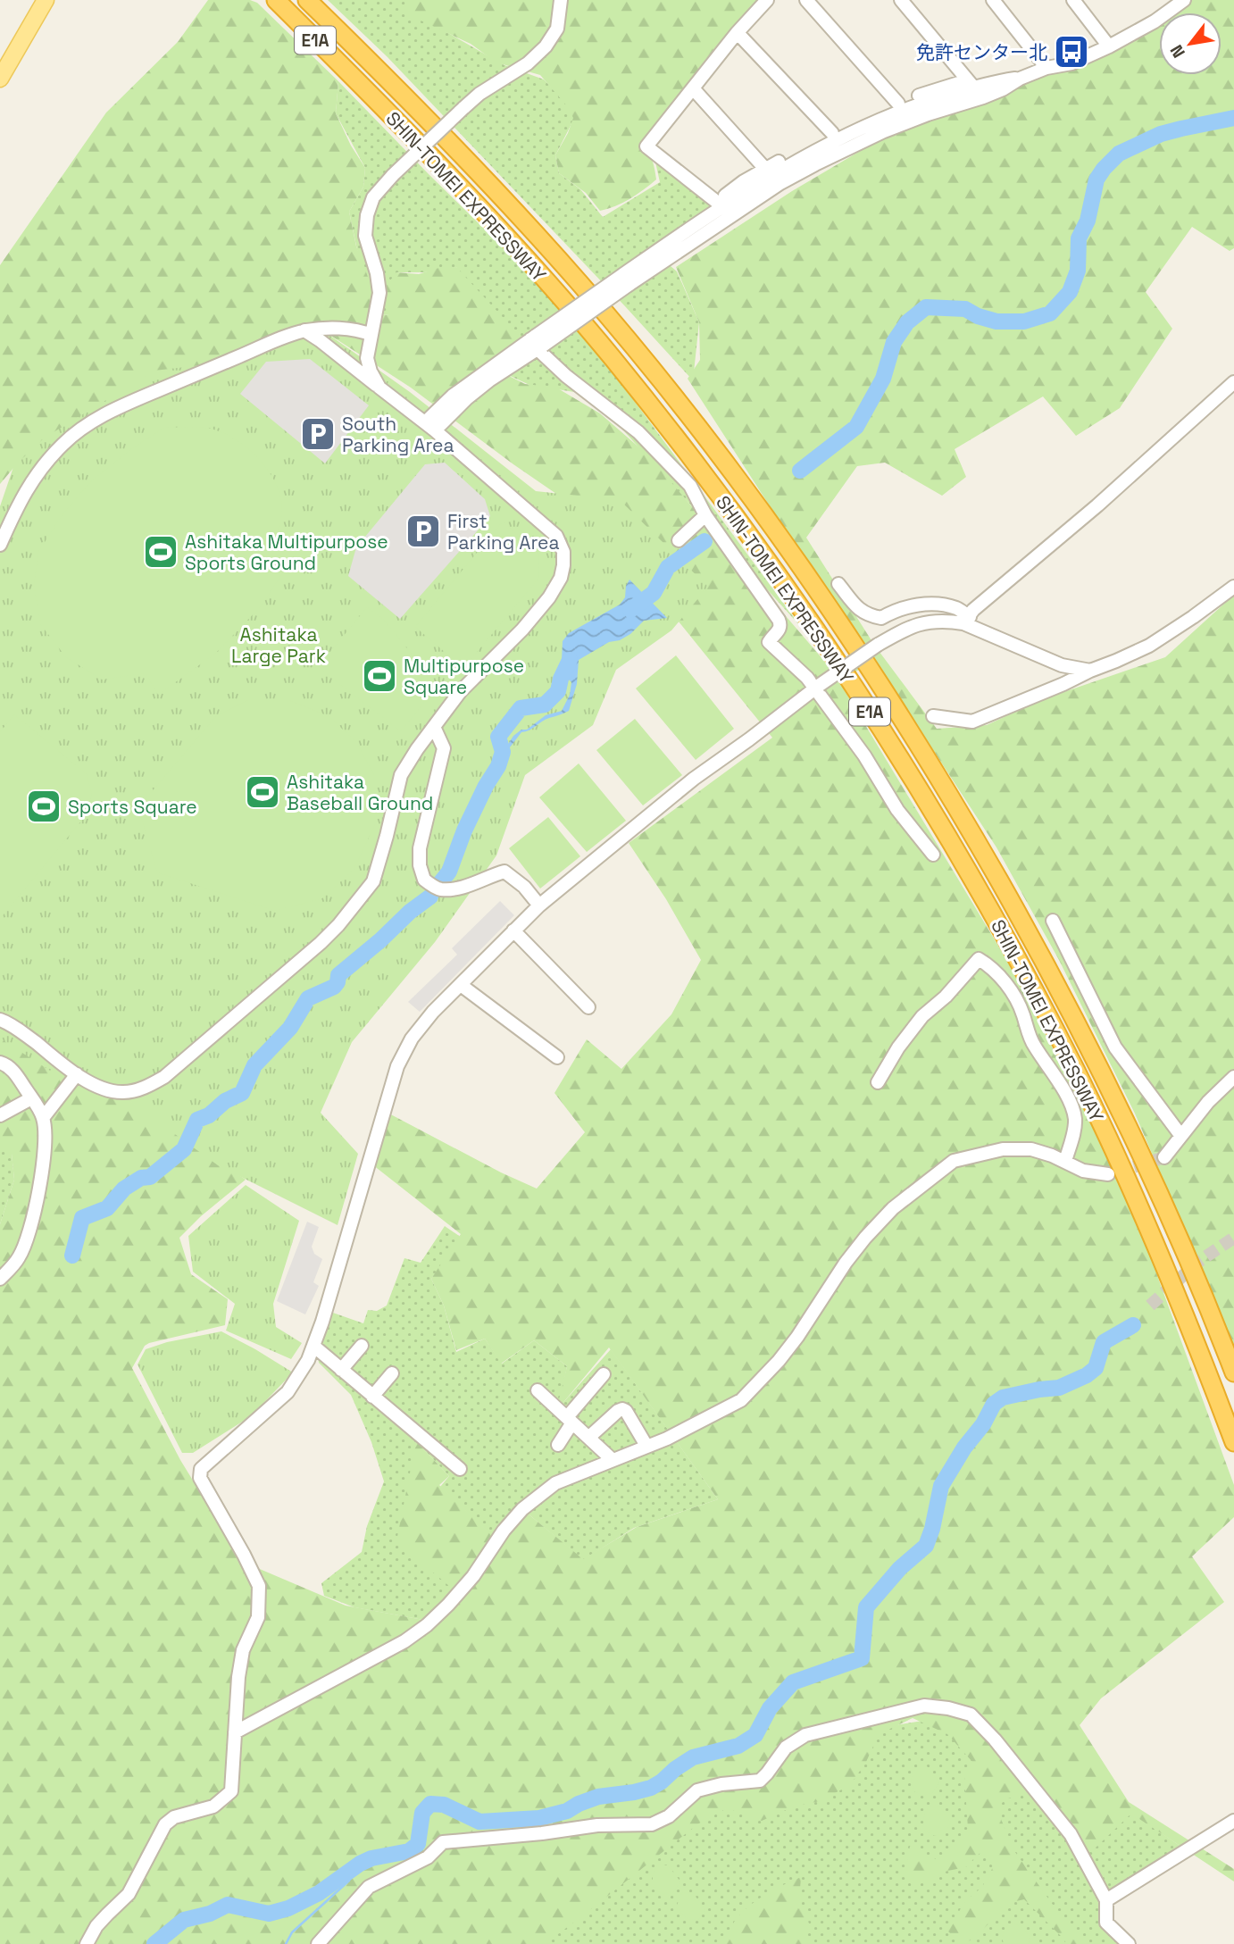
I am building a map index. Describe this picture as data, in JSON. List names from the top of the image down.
{
  "streets": {
    "highway": ["E1A", "SHIN-TOMEI EXPRESSWAY"]
  },
  "parks": ["Ashitaka Large Park"],
  "places": {
    "bus stop": ["免許センター北"],
    "parking": ["South Parking Area", "First Parking Area"],
    "sports": [
      "Ashitaka Multipurpose Sports Ground",
      "Multipurpose Square",
      "Ashitaka Baseball Ground",
      "Sports Square"
    ]
  },
  "north": "bottom left"
}
